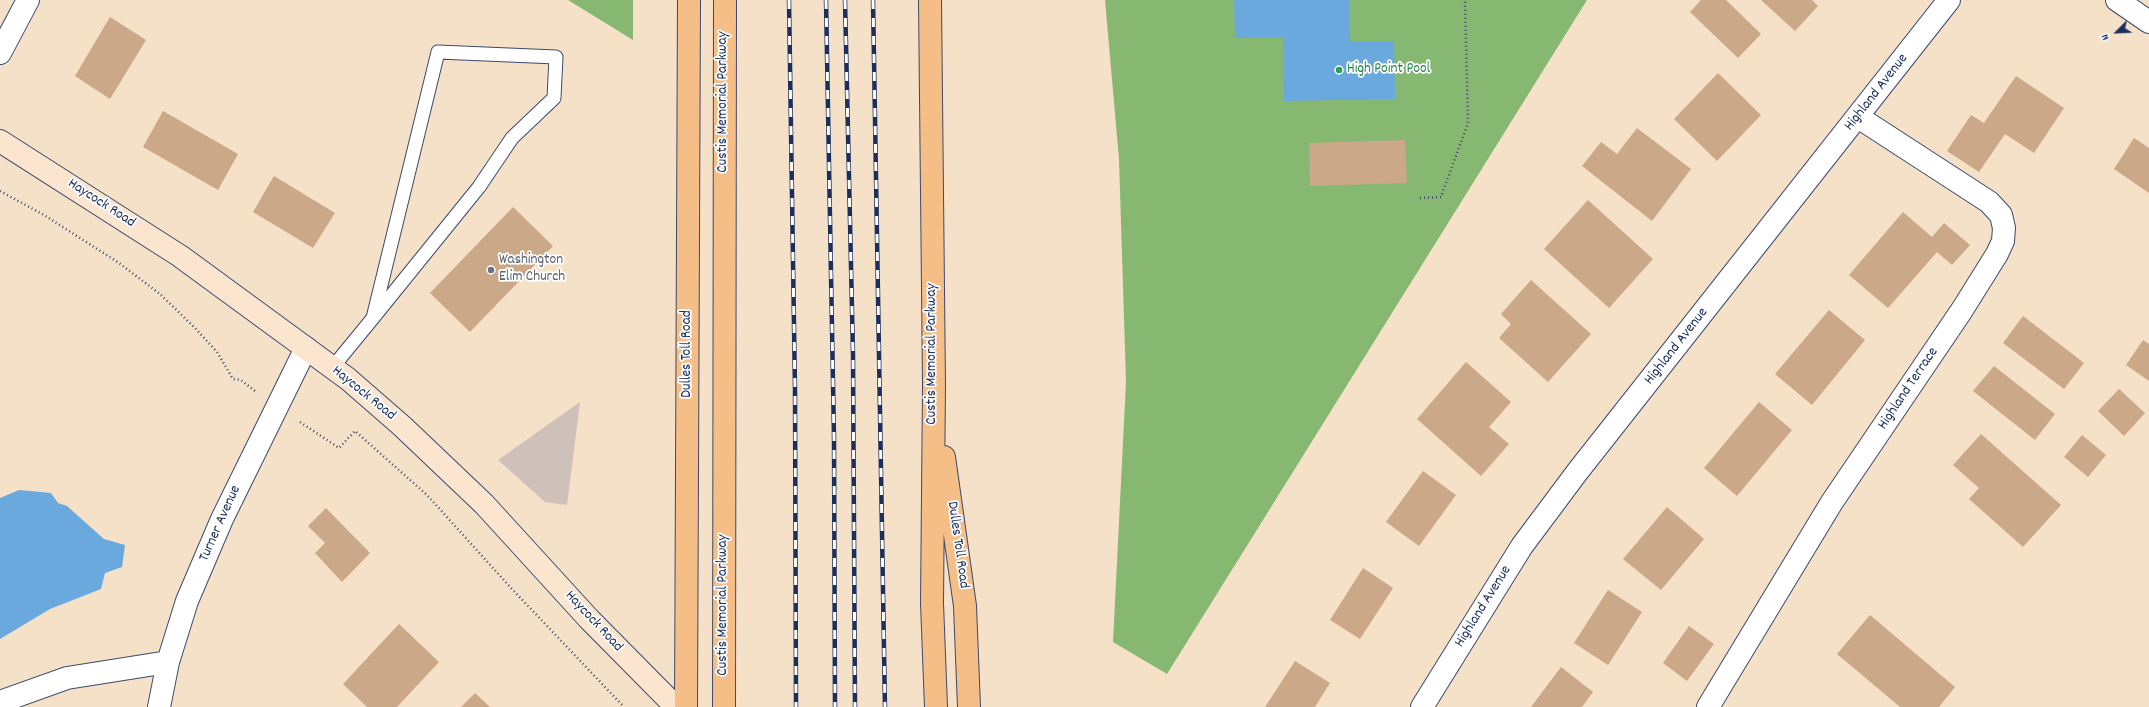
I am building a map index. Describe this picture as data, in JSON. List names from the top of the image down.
{
  "streets": {
    "highway": ["Custis Memorial Parkway", "Dulles Toll Road"],
    "main road": ["Haycock Road"],
    "street": ["Highland Avenue", "Highland Terrace", "Turner Avenue"]
  },
  "crossings": [
    ["Highland Avenue", "Highland Terrace"],
    ["Custis Memorial Parkway", "Dulles Toll Road"],
    ["Haycock Road", "Turner Avenue"]
  ],
  "places": ["High Point Pool", "Washington Elim Church"],
  "north": "bottom left"
}
